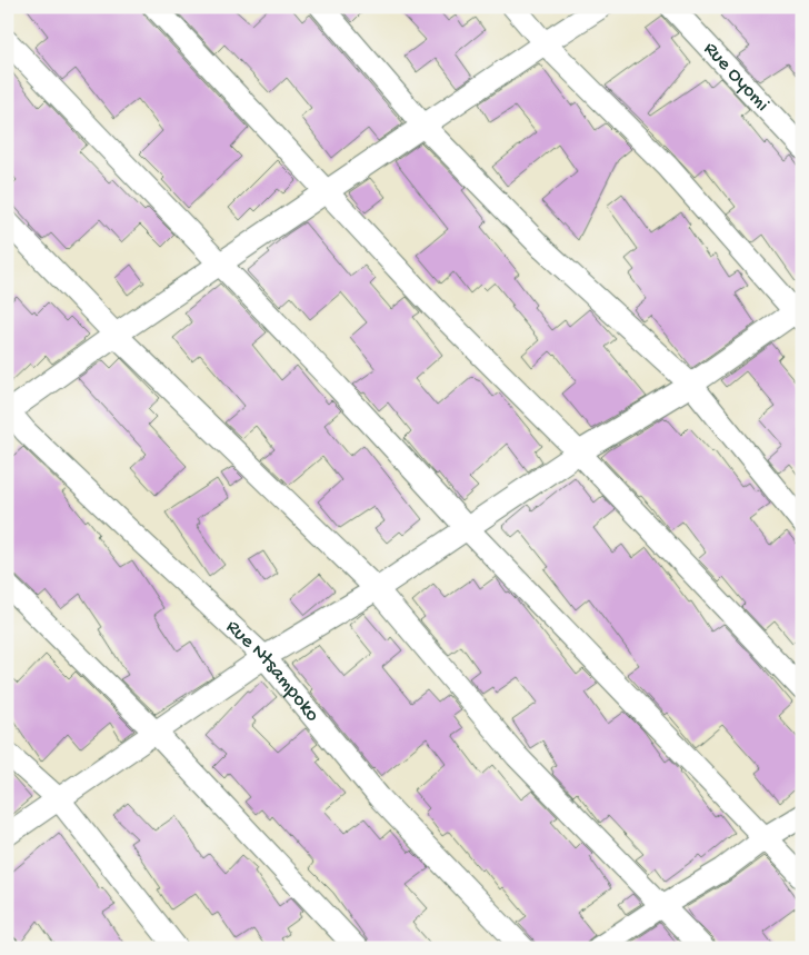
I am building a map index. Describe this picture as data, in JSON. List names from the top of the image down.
{
  "streets": {
    "street": ["Rue Oyomi", "Rue Ntsampoko"]
  }
}
